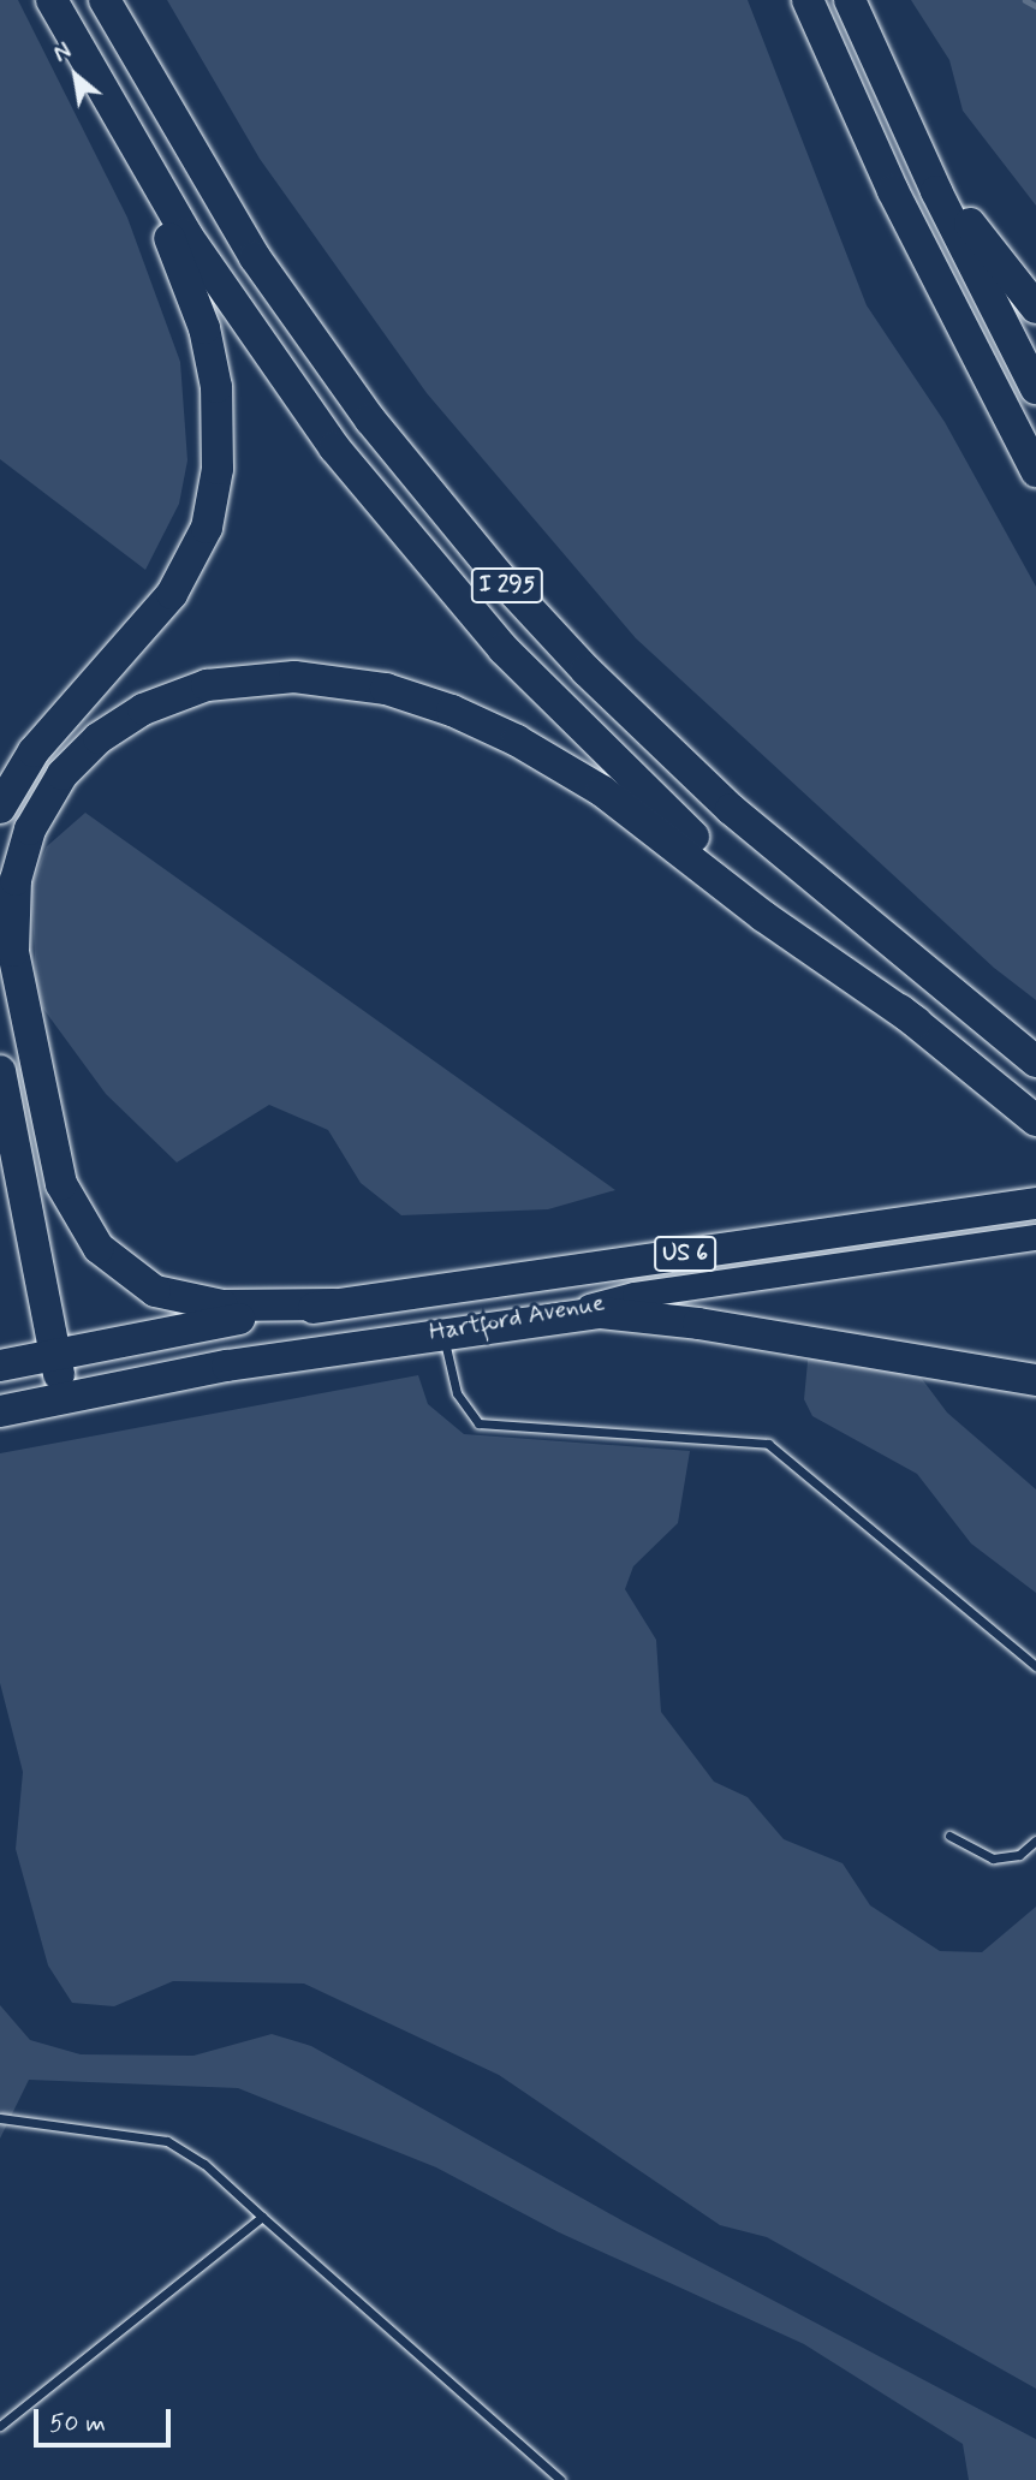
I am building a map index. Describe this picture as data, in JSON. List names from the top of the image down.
{
  "streets": {
    "highway": ["I 295", "US 6", "Hartford Avenue"]
  },
  "scale_bar": "50 m",
  "north": "top left"
}
